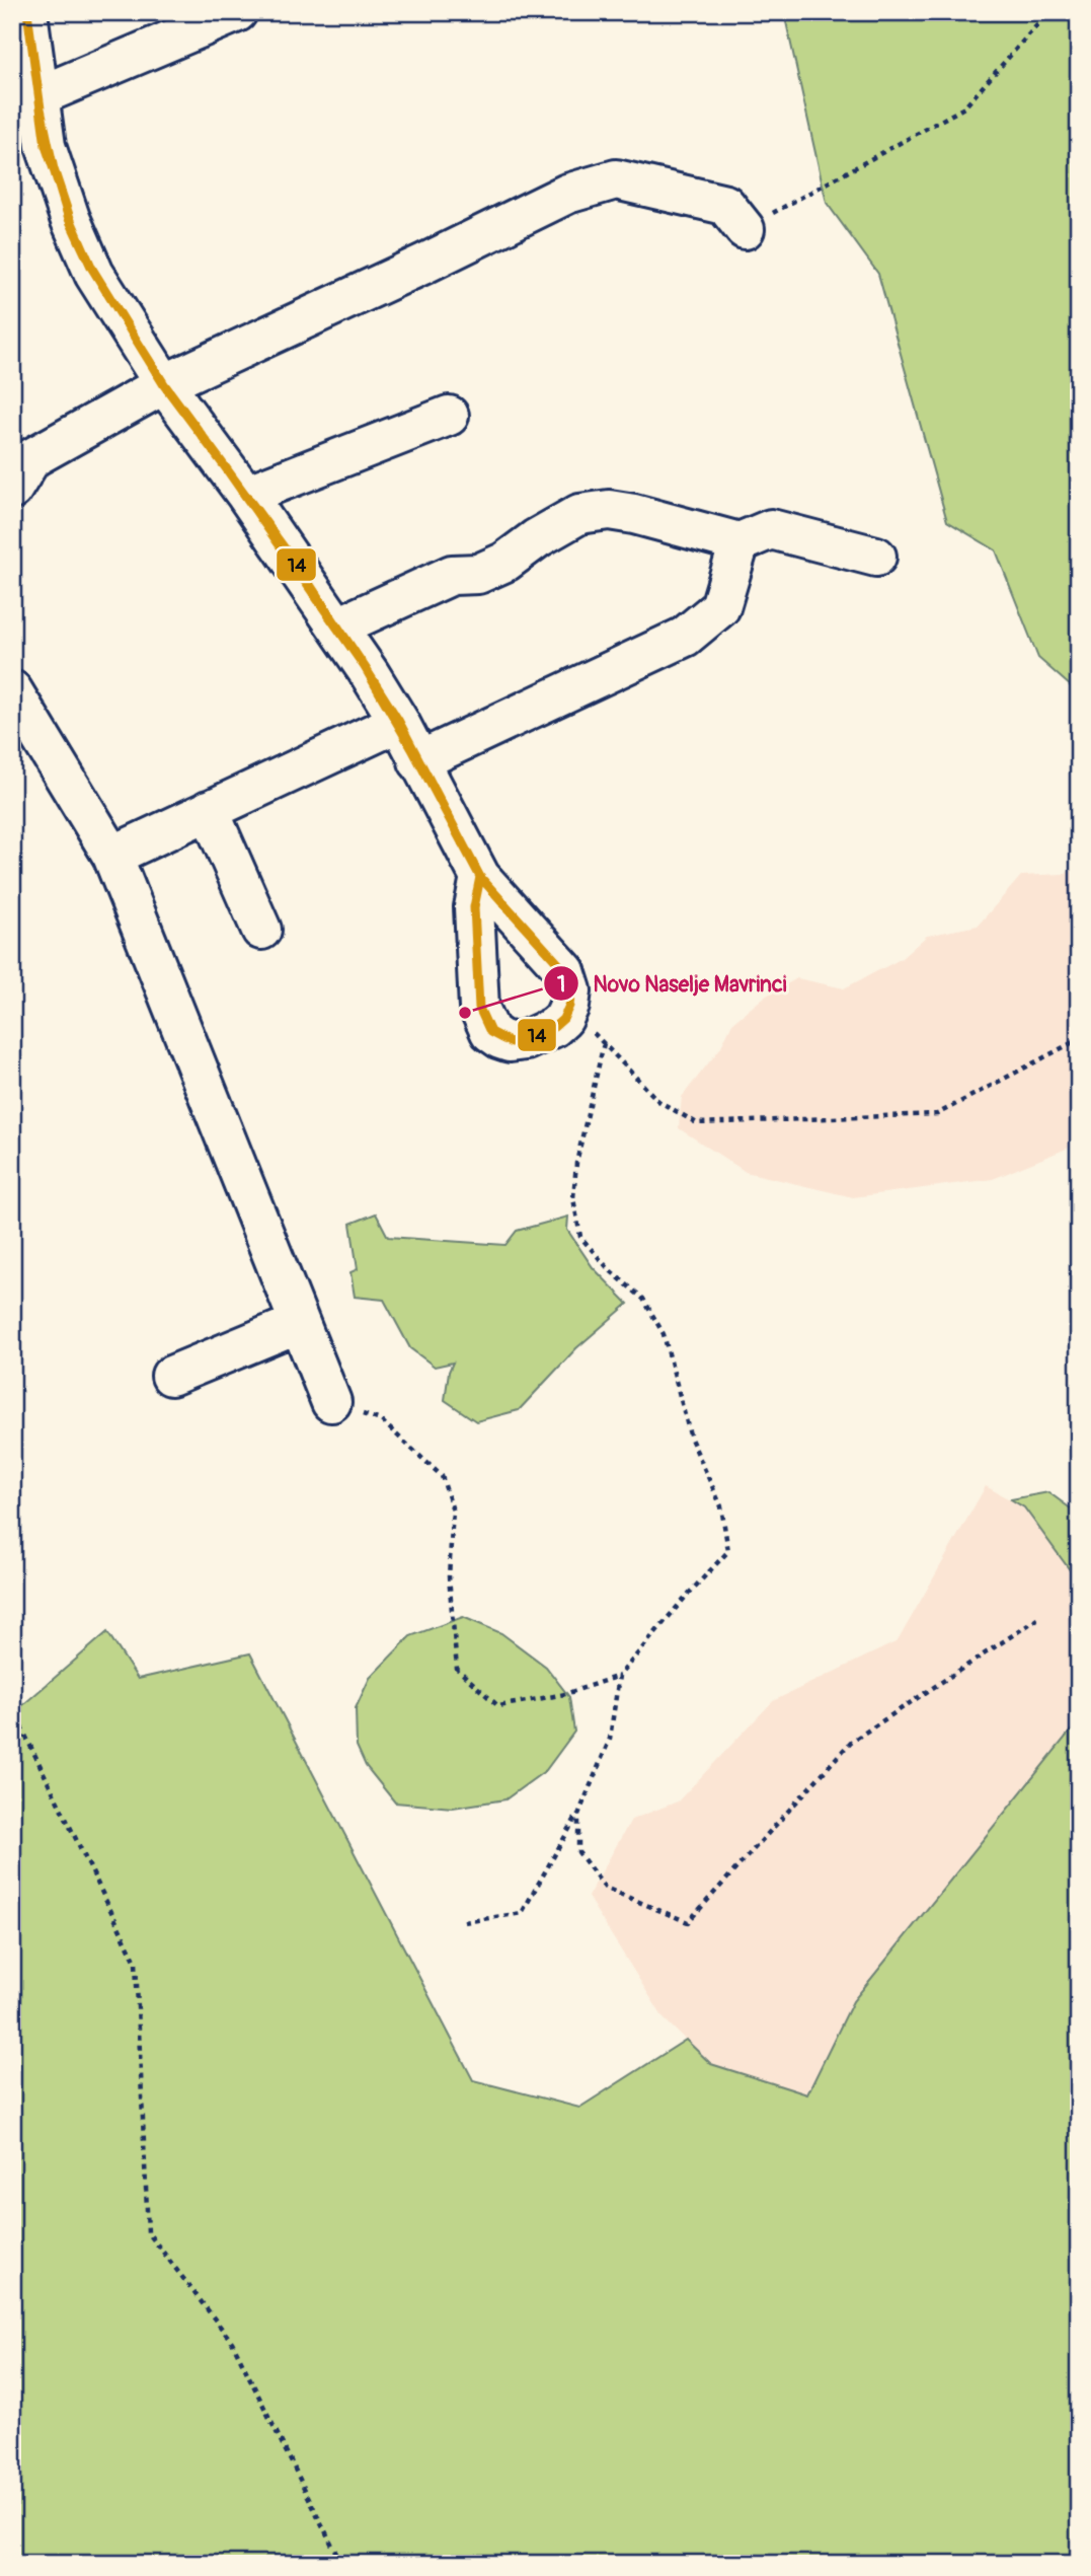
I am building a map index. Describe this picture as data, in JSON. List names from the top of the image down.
{
  "places": ["Novo Naselje Mavrinci"],
  "lines": ["transit line 14"]
}
